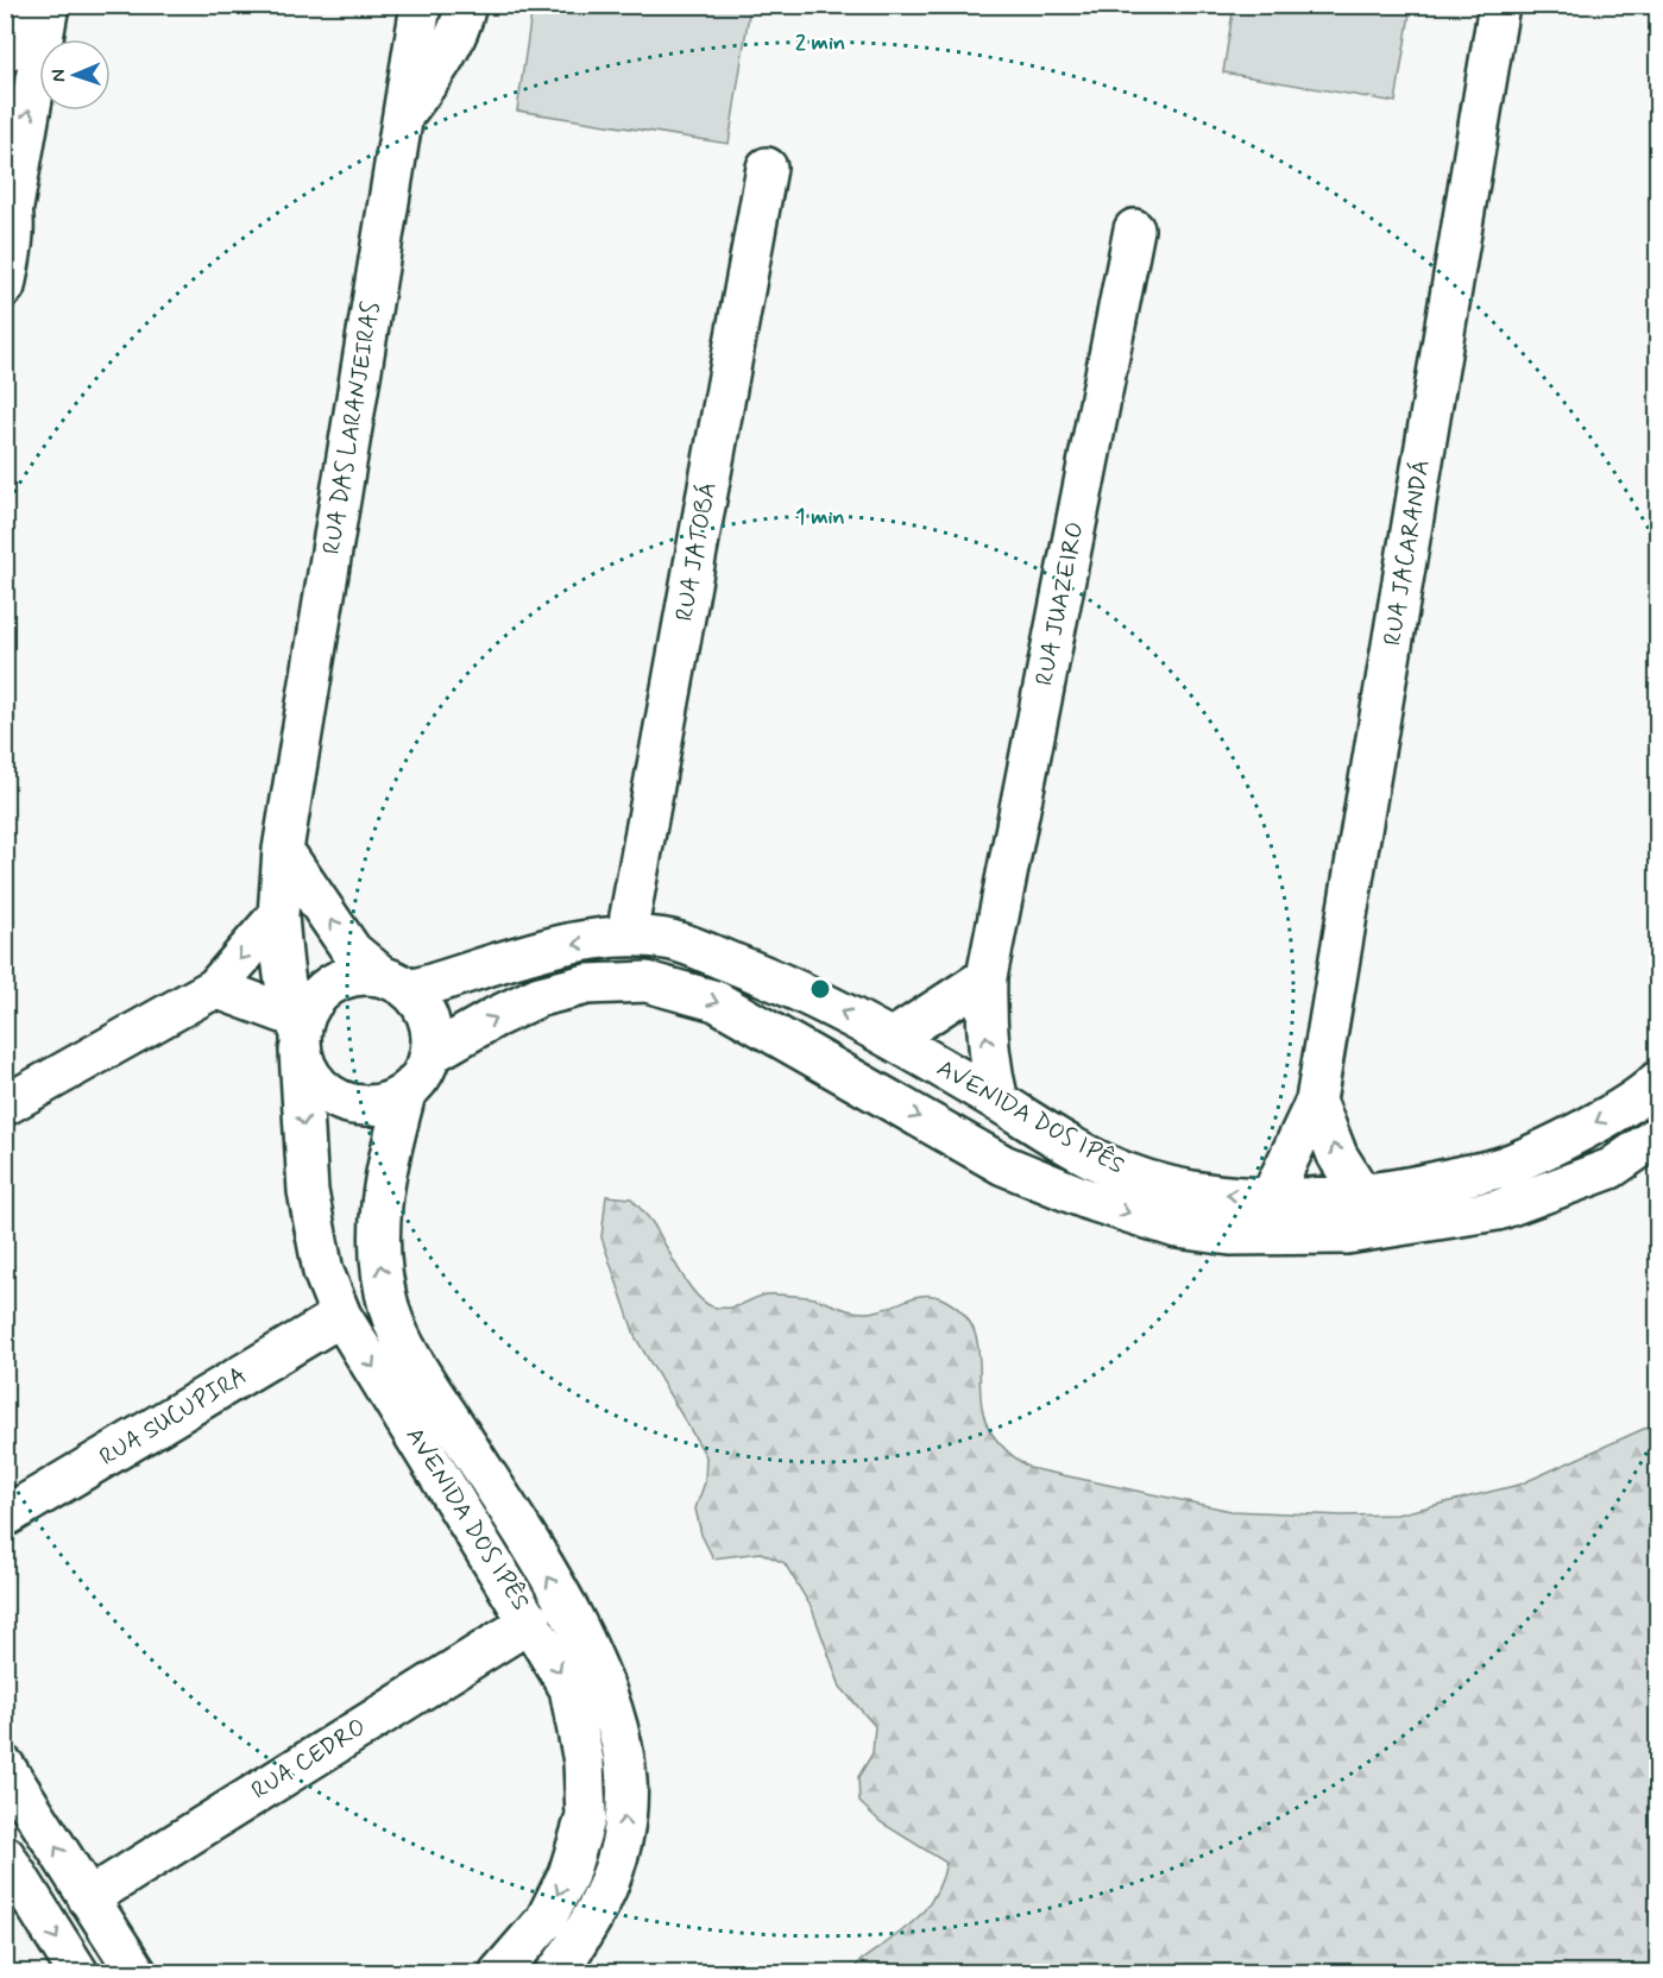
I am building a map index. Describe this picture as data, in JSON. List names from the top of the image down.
{
  "streets": {
    "street": [
      "RUA DAS LARANJEIRAS",
      "RUA JATOBÁ",
      "RUA JACARANDÁ",
      "RUA JUAZEIRO",
      "AVENIDA DOS IPÊS",
      "RUA SUCUPIRA",
      "RUA CEDRO"
    ]
  },
  "crossings": [
    ["RUA DAS LARANJEIRAS", "AVENIDA DOS IPÊS"],
    ["RUA JATOBÁ", "AVENIDA DOS IPÊS"],
    ["RUA JACARANDÁ", "AVENIDA DOS IPÊS"],
    ["RUA JUAZEIRO", "AVENIDA DOS IPÊS"],
    ["AVENIDA DOS IPÊS", "RUA SUCUPIRA"],
    ["AVENIDA DOS IPÊS", "RUA CEDRO"]
  ],
  "north": "left",
  "rings": ["2 min", "1 min"]
}
